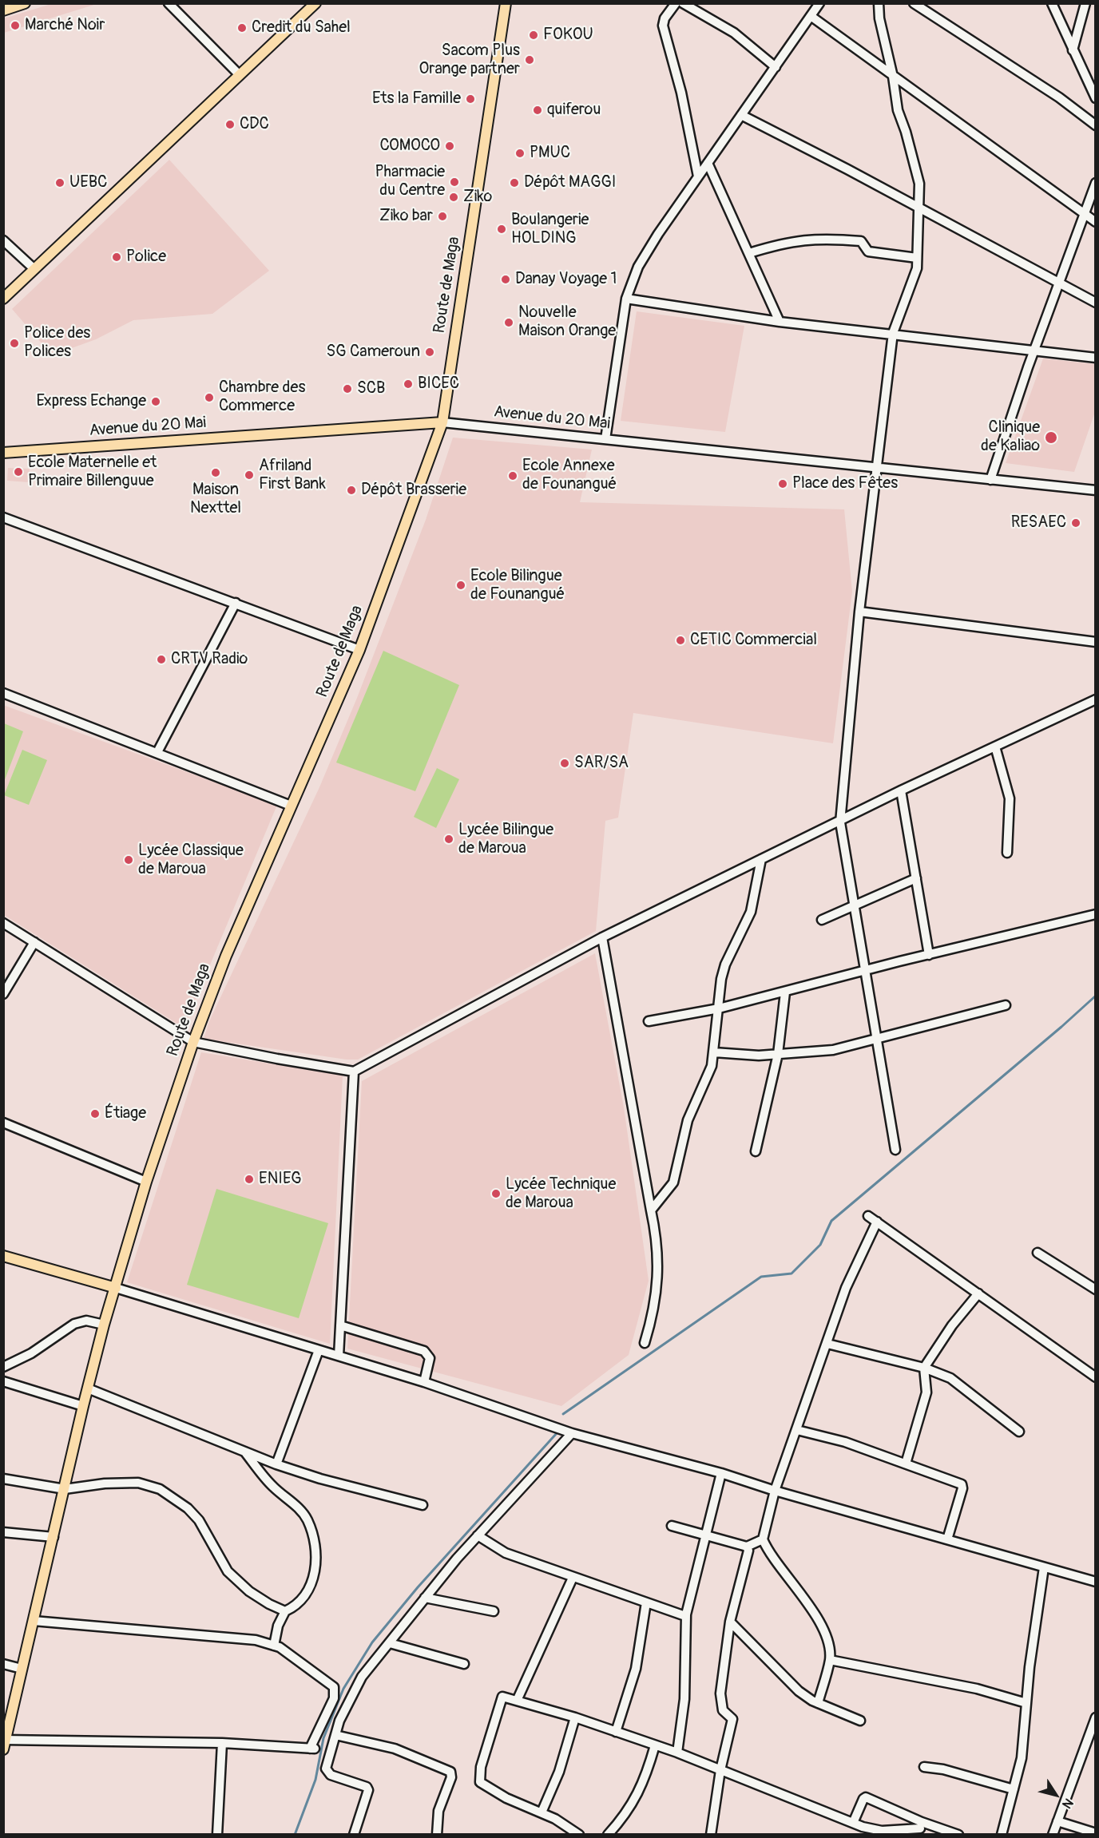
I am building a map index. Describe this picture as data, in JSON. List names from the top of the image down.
{
  "streets": {
    "main road": ["Route de Maga", "Avenue du 20 Mai"]
  },
  "crossings": [
    ["Route de Maga", "Avenue du 20 Mai"]
  ],
  "places": [
    "Marché Noir",
    "Credit du Sahel",
    "FOKOU",
    "Sacom Plus Orange partner",
    "Ets la Famille",
    "quiferou",
    "CDC",
    "COMOCO",
    "PMUC",
    "Pharmacie du Centre",
    "UEBC",
    "Dépôt MAGGI",
    "Ziko",
    "Ziko bar",
    "Boulangerie HOLDING",
    "Police",
    "Danay Voyage 1",
    "Nouvelle Maison Orange",
    "Police des Polices",
    "SG Cameroun",
    "BICEC",
    "SCB",
    "Chambre des Commerce",
    "Express Echange",
    "Clinique de Kaliao",
    "Ecole Maternelle et Primaire Billenguue",
    "Maison Nexttel",
    "Afriland First Bank",
    "Ecole Annexe de Founangué",
    "Place des Fêtes",
    "Dépôt Brasserie",
    "RESAEC",
    "Ecole Bilingue de Founangué",
    "CETIC Commercial",
    "CRTV Radio",
    "SAR/SA",
    "Lycée Bilingue de Maroua",
    "Lycée Classique de Maroua",
    "Étiage",
    "ENIEG",
    "Lycée Technique de Maroua"
  ],
  "north": "bottom right"
}
